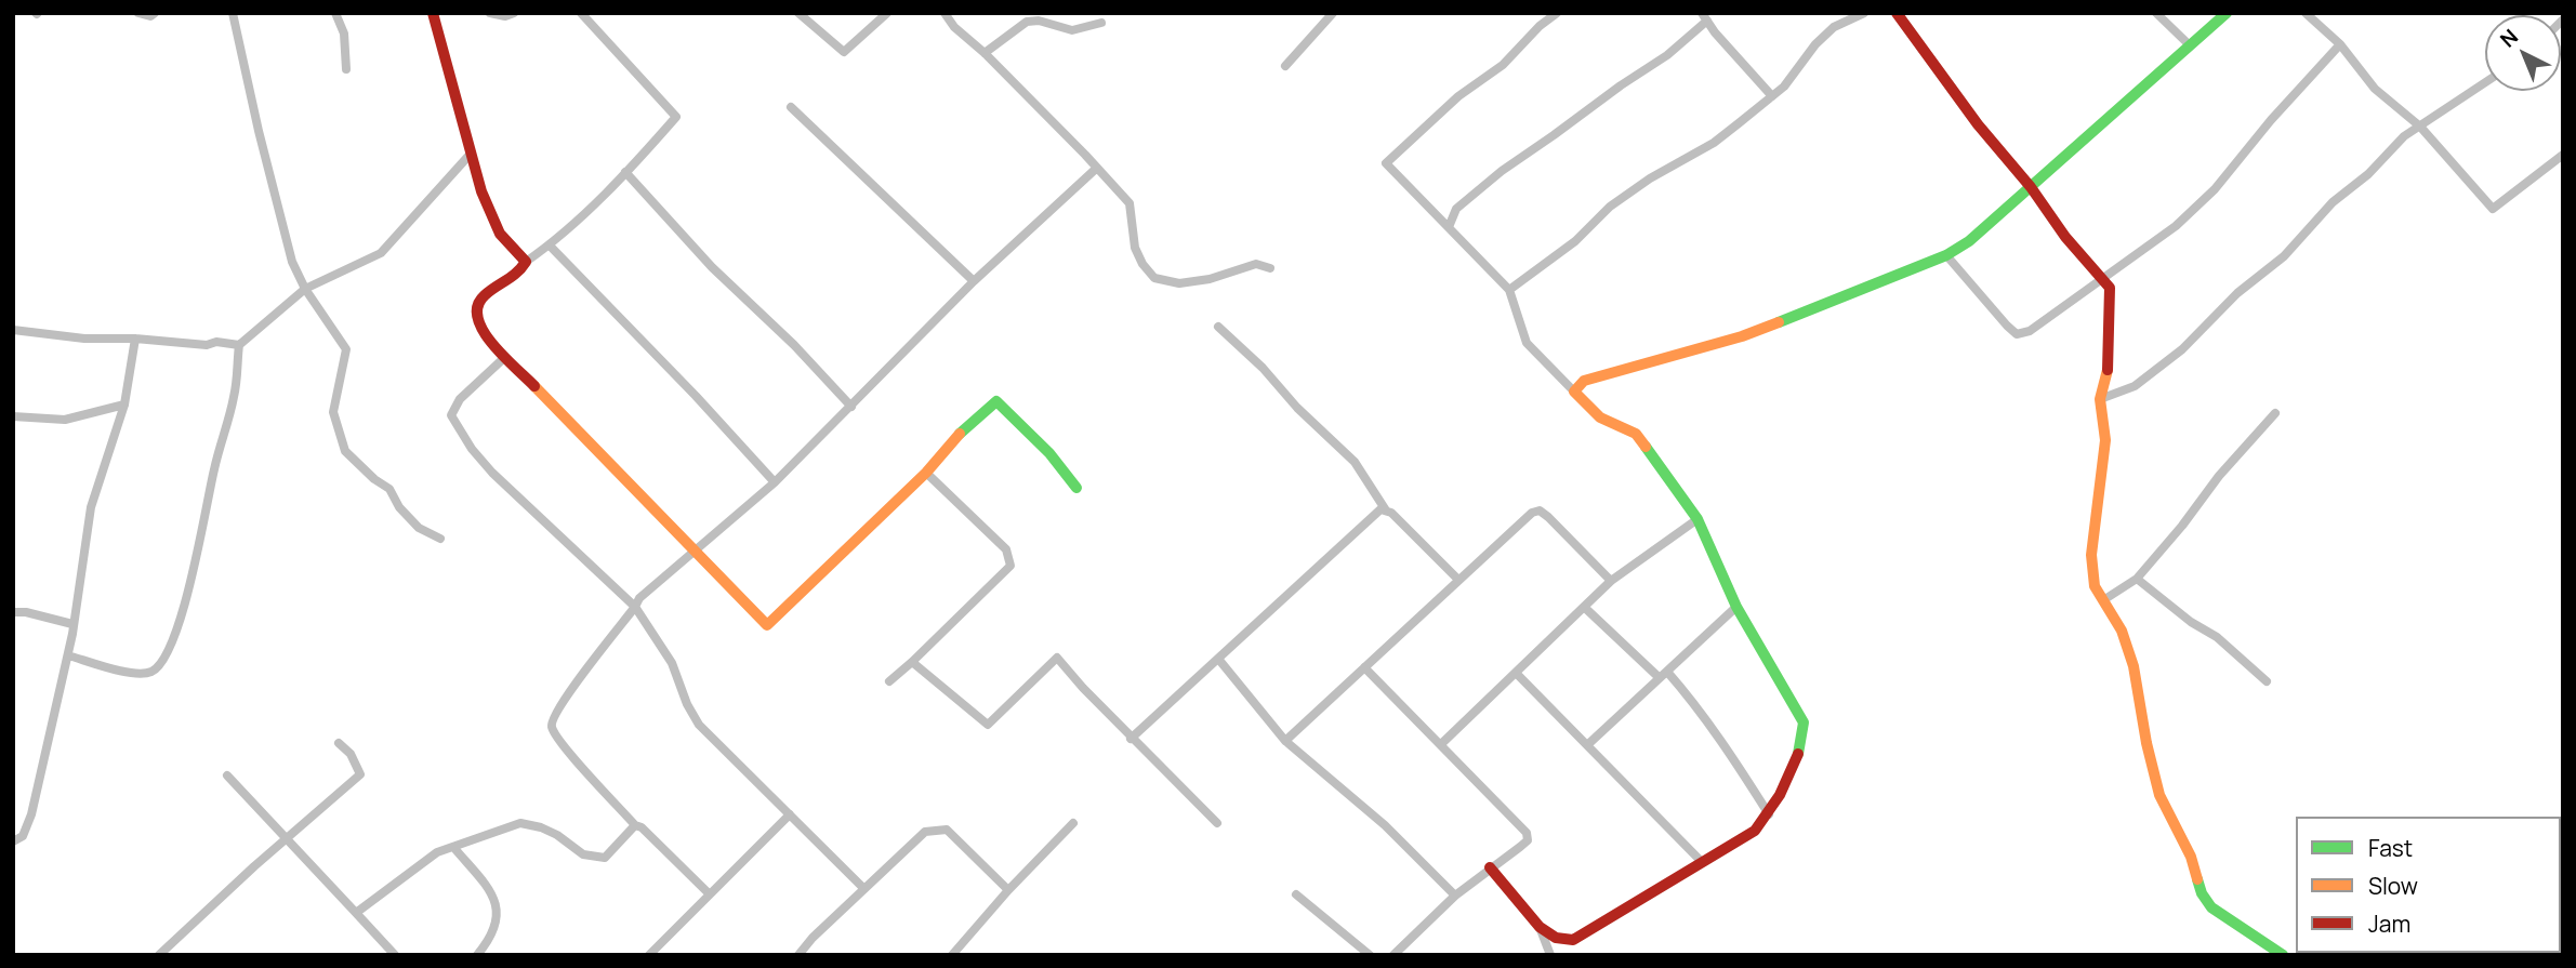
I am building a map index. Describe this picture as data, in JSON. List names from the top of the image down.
{
  "legend": ["Fast", "Slow", "Jam"],
  "north": "top left"
}
